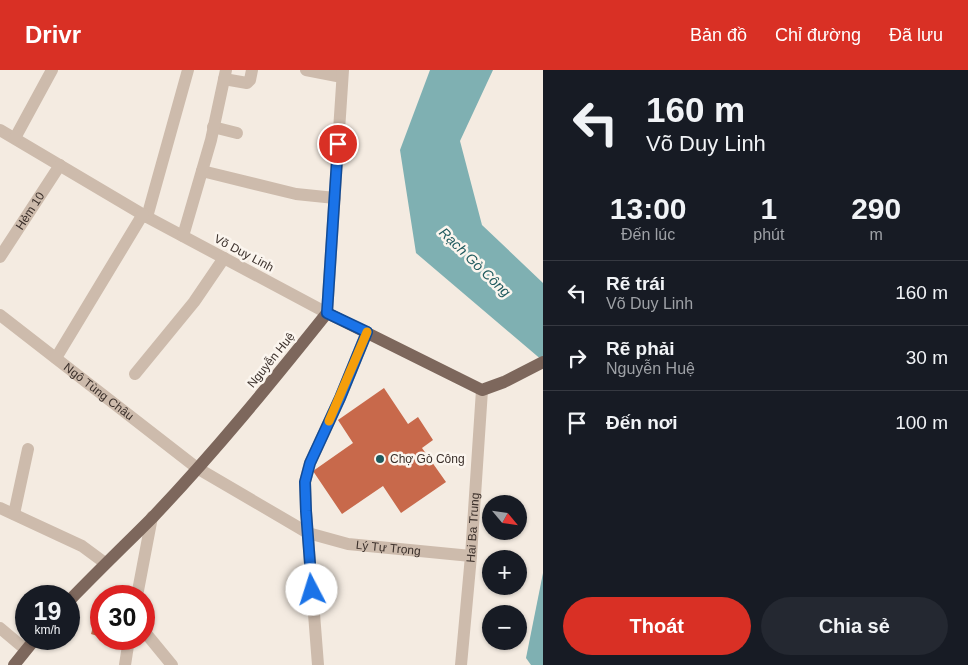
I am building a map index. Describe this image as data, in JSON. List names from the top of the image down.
{
  "streets": {
    "main road": ["Võ Duy Linh", "Nguyễn Huệ"],
    "street": [
      "Hẻm 10",
      "Ngô Tùng Châu",
      "Hai Ba Trung",
      "Lý Tự Trọng"
    ]
  },
  "crossings": [
    ["Hẻm 10", "Võ Duy Linh"],
    ["Võ Duy Linh", "Nguyễn Huệ"],
    ["Võ Duy Linh", "Hai Ba Trung"],
    ["Nguyễn Huệ", "Ngô Tùng Châu"],
    ["Nguyễn Huệ", "Lý Tự Trọng"],
    ["Ngô Tùng Châu", "Lý Tự Trọng"],
    ["Hai Ba Trung", "Lý Tự Trọng"]
  ],
  "water": ["Rạch Gò Công"],
  "places": ["Chợ Gò Công"],
  "north": "bottom right",
  "page": {
    "header": "Drivr",
    "nav": ["Bản đồ", "Chỉ đường", "Đã lưu"],
    "turn": ["160 m", "Võ Duy Linh"],
    "eta": [
      "13:00",
      "Đến lúc",
      "1",
      "phút",
      "290",
      "m"
    ],
    "list": [
      {
        "name": "Rẽ trái",
        "note": "Võ Duy Linh",
        "value": "160 m"
      },
      {
        "name": "Rẽ phải",
        "note": "Nguyễn Huệ",
        "value": "30 m"
      },
      {
        "name": "Đến nơi",
        "value": "100 m"
      }
    ],
    "map_buttons": ["+", "−"],
    "speed": "19 km/h",
    "limit": "30",
    "buttons": ["Thoát", "Chia sẻ"]
  }
}
